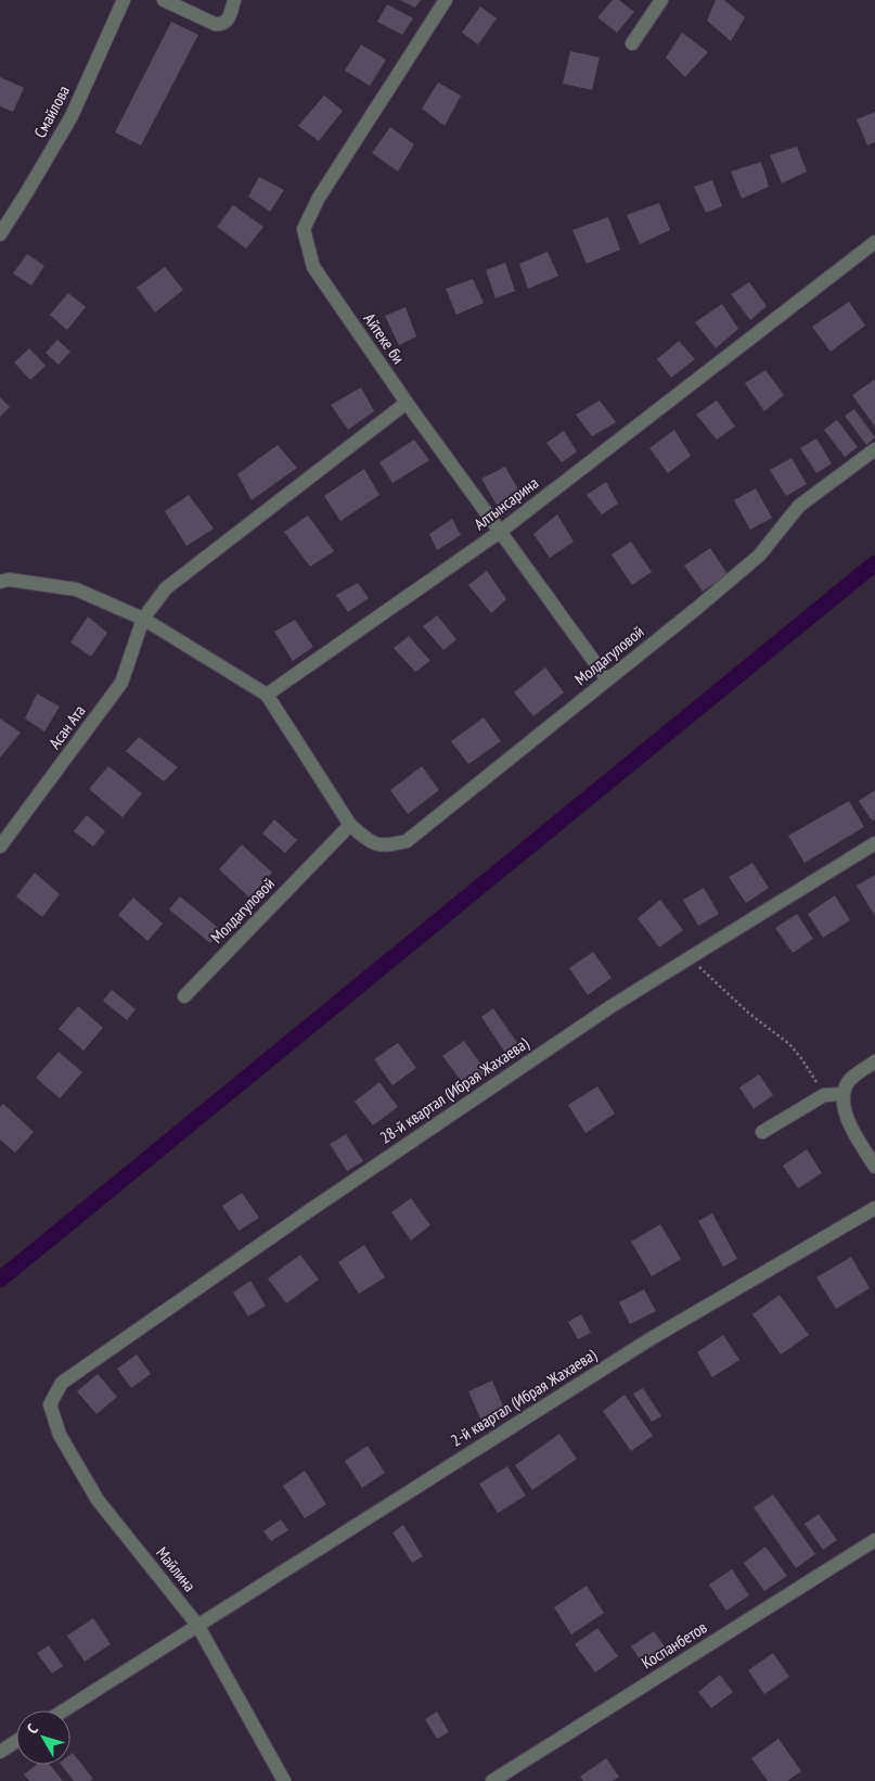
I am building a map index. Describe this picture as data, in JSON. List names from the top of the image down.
{
  "streets": {
    "street": [
      "Смайлова",
      "Айтеке би",
      "Алтынсарина",
      "Молдагуловой",
      "Асан Ата",
      "28-й квартал (Ибрая Жахаева)",
      "2-й квартал (Ибрая Жахаева)",
      "Майлина",
      "Коспанбетов"
    ]
  },
  "crossings": [
    ["Айтеке би", "Алтынсарина"],
    ["Айтеке би", "Молдагуловой"],
    ["Алтынсарина", "Молдагуловой"],
    ["28-й квартал (Ибрая Жахаева)", "Майлина"],
    ["2-й квартал (Ибрая Жахаева)", "Майлина"]
  ],
  "north": "top left"
}
